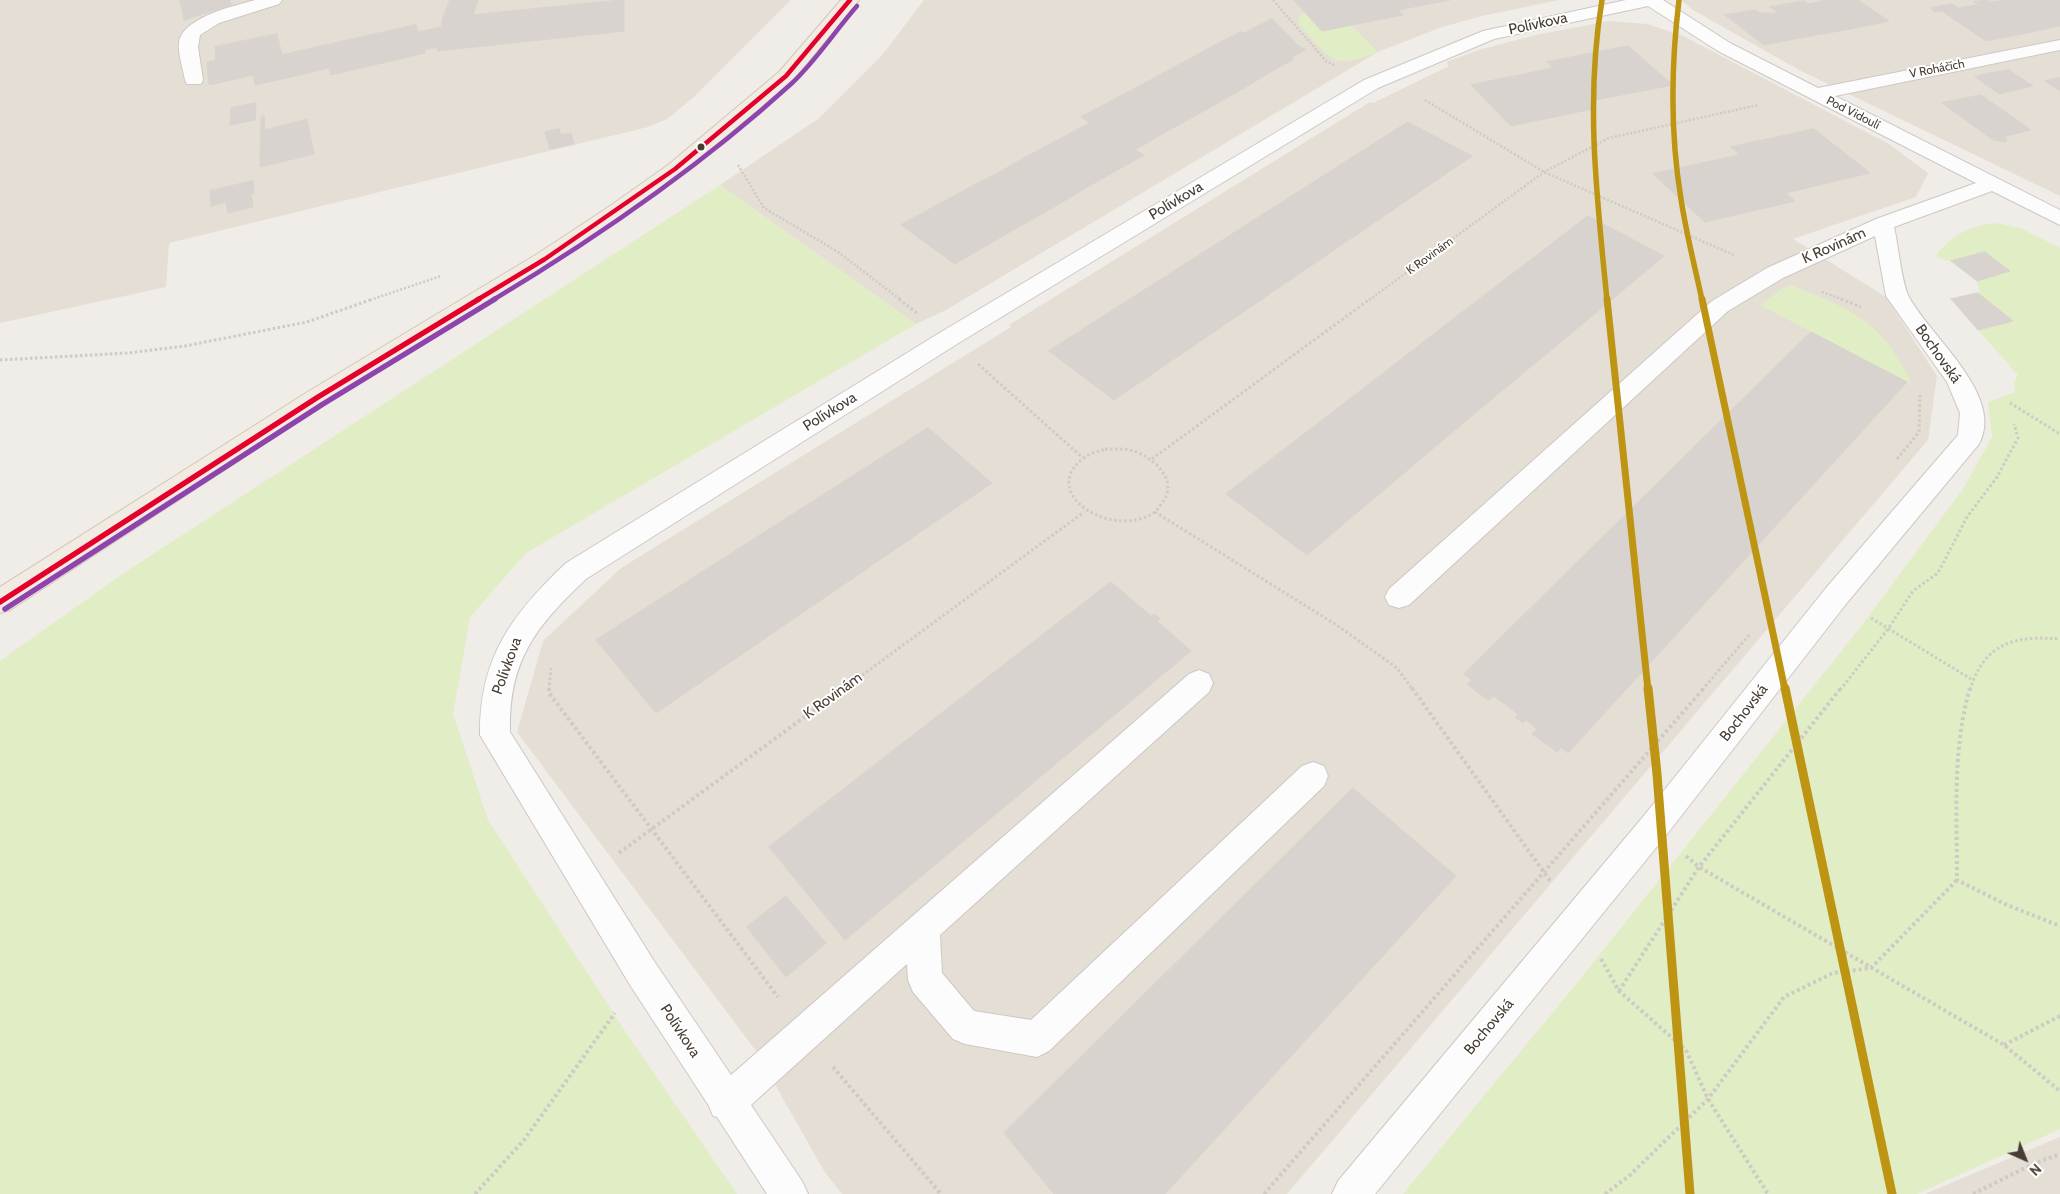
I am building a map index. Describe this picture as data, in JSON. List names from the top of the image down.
{
  "streets": {
    "street": [
      "Polívkova",
      "V Roháčích",
      "Pod Vidoulí",
      "K Rovinám",
      "Bochovská"
    ]
  },
  "crossings": [
    ["Polívkova", "Pod Vidoulí"],
    ["Polívkova", "K Rovinám"],
    ["V Roháčích", "Pod Vidoulí"],
    ["K Rovinám", "Bochovská"]
  ],
  "north": "bottom right"
}
